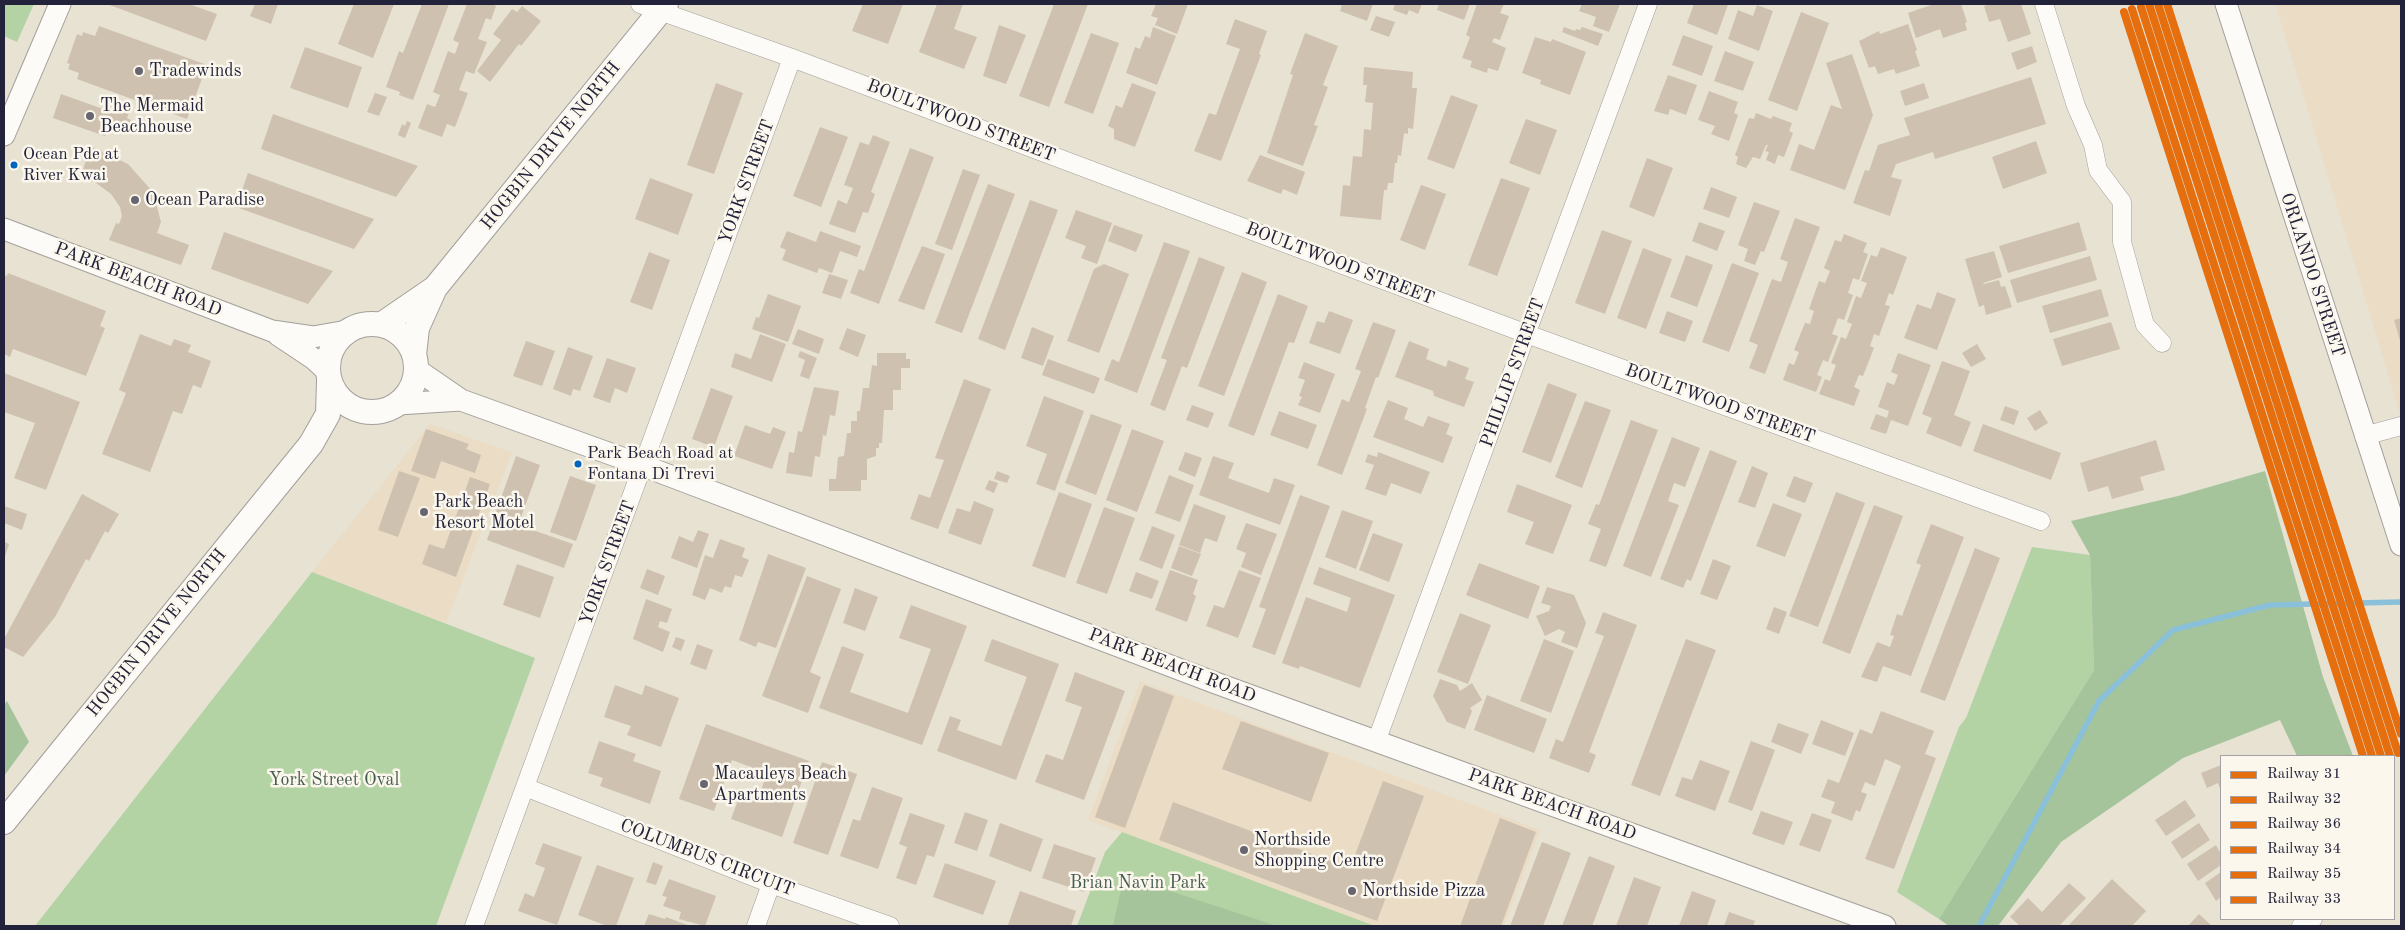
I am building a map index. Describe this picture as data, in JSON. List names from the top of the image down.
{
  "streets": {
    "main road": ["HOGBIN DRIVE NORTH"],
    "street": [
      "BOULTWOOD STREET",
      "YORK STREET",
      "ORLANDO STREET",
      "PARK BEACH ROAD",
      "PHILLIP STREET",
      "COLUMBUS CIRCUIT"
    ]
  },
  "crossings": [
    ["BOULTWOOD STREET", "HOGBIN DRIVE NORTH"],
    ["BOULTWOOD STREET", "YORK STREET"],
    ["BOULTWOOD STREET", "PHILLIP STREET"],
    ["HOGBIN DRIVE NORTH", "PARK BEACH ROAD"],
    ["YORK STREET", "PARK BEACH ROAD"],
    ["YORK STREET", "COLUMBUS CIRCUIT"],
    ["PARK BEACH ROAD", "PHILLIP STREET"]
  ],
  "parks": ["York Street Oval", "Brian Navin Park"],
  "places": [
    "Tradewinds",
    "The Mermaid Beachhouse",
    "Ocean Pde at River Kwai",
    "Ocean Paradise",
    "Park Beach Road at Fontana Di Trevi",
    "Park Beach Resort Motel",
    "Macauleys Beach Apartments",
    "Northside Shopping Centre",
    "Northside Pizza"
  ],
  "lines": [
    "rail line 31",
    "rail line 36",
    "rail line 35",
    "rail line 32",
    "rail line 34",
    "rail line 33"
  ],
  "legend": [
    "Railway 31",
    "Railway 32",
    "Railway 36",
    "Railway 34",
    "Railway 35",
    "Railway 33"
  ]
}
